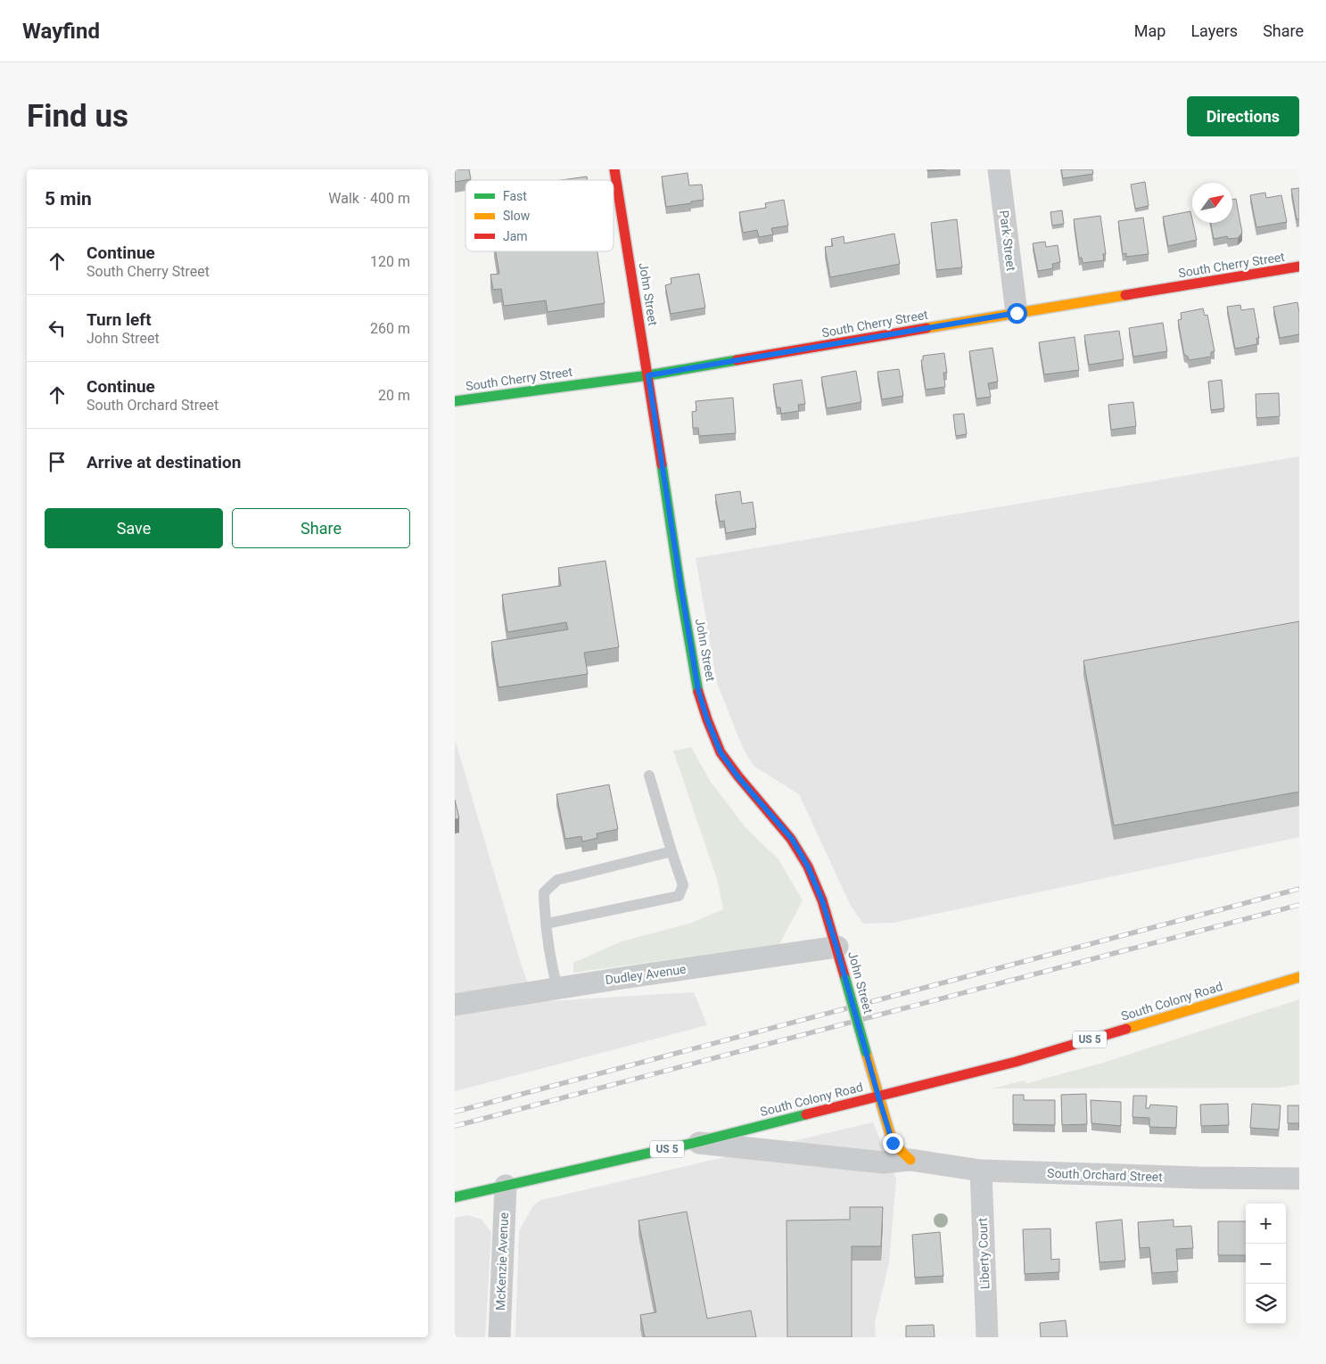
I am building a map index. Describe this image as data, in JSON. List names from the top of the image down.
{
  "streets": {
    "street": [
      "Park Street",
      "South Cherry Street",
      "John Street",
      "Dudley Avenue",
      "South Colony Road",
      "US 5",
      "South Orchard Street",
      "Liberty Court",
      "McKenzie Avenue"
    ]
  },
  "crossings": [
    ["Park Street", "South Cherry Street"],
    ["South Cherry Street", "John Street"],
    ["John Street", "Dudley Avenue"],
    ["John Street", "South Colony Road"],
    ["South Colony Road", "South Orchard Street"],
    ["South Colony Road", "McKenzie Avenue"],
    ["South Orchard Street", "Liberty Court"]
  ],
  "legend": ["Fast", "Slow", "Jam"],
  "north": "top right",
  "page": {
    "header": "Wayfind",
    "nav": ["Map", "Layers", "Share"],
    "buttons": [
      "Directions",
      ["Save", "Share"]
    ],
    "title": "Find us",
    "heading": ["5 min", "Walk · 400 m"],
    "list": [
      ["Continue", "South Cherry Street", "120 m"],
      ["Turn left", "John Street", "260 m"],
      ["Continue", "South Orchard Street", "20 m"],
      "Arrive at destination"
    ],
    "map_buttons": ["+", "−"]
  }
}
